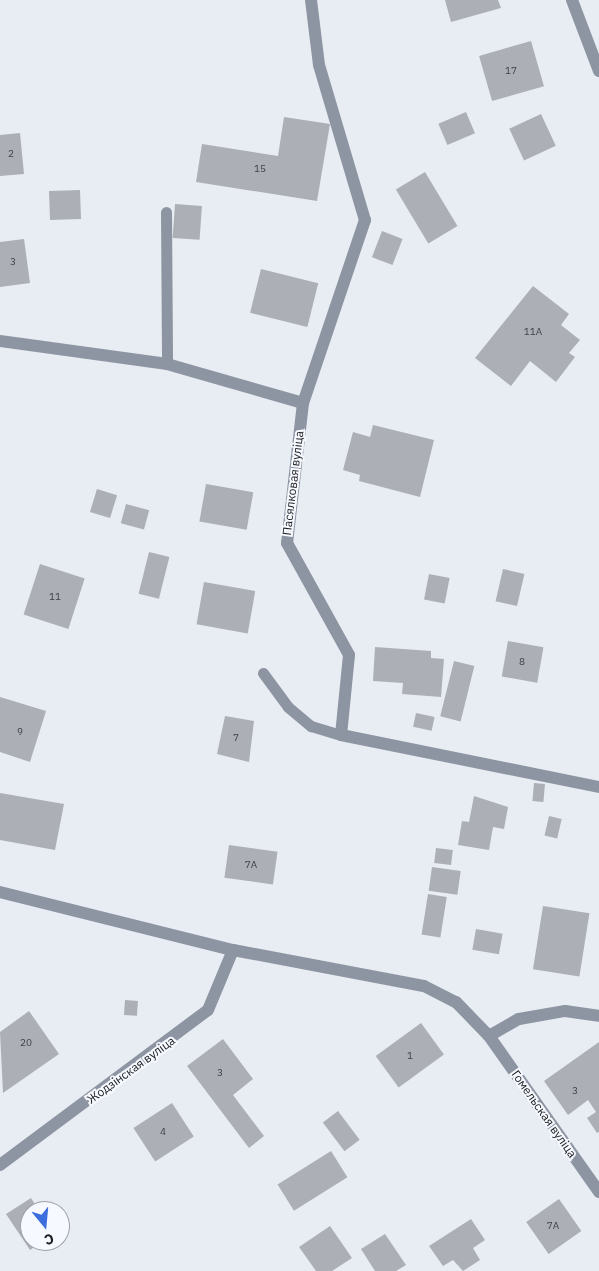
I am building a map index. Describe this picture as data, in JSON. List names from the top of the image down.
{
  "streets": {
    "street": ["Пасялковая вуліца", "Жодзінская вуліца", "Гомельская вуліца"]
  },
  "crossings": [
    ["Жодзінская вуліца", "Гомельская вуліца"]
  ],
  "house_numbers": [
    "17",
    "2",
    "15",
    "3",
    "11А",
    "11",
    "8",
    "9",
    "7",
    "7А",
    "20",
    "1",
    "3",
    "3",
    "4",
    "7А"
  ],
  "north": "bottom"
}
